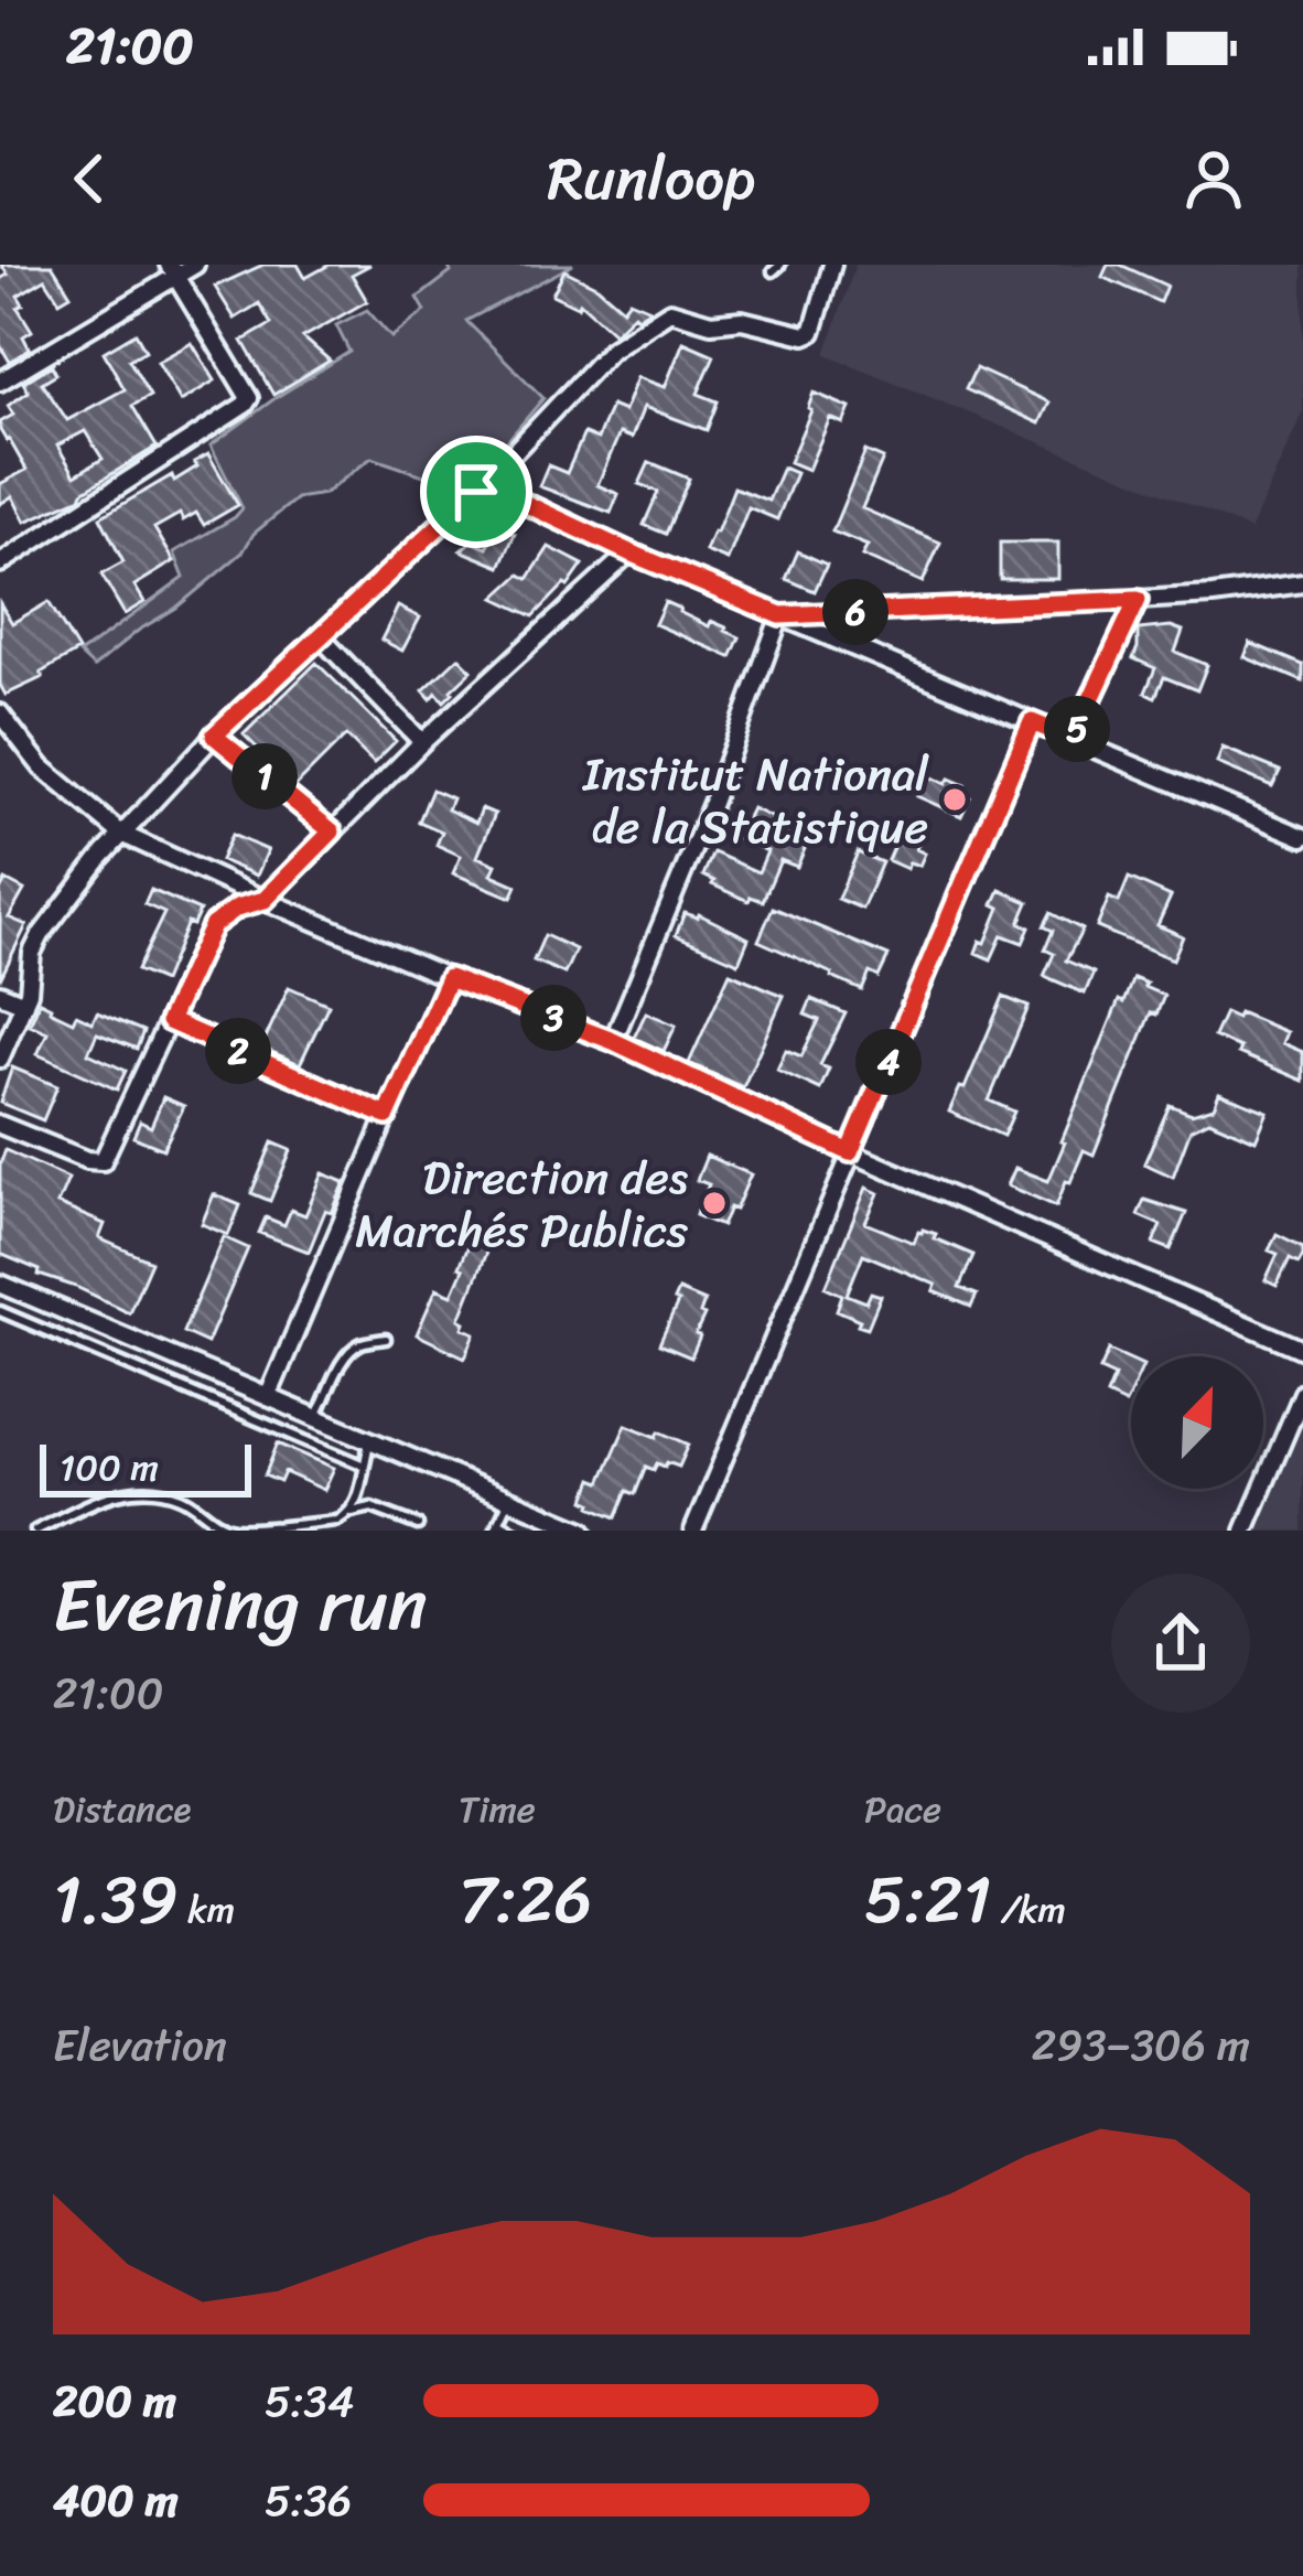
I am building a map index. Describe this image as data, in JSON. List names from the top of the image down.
{
  "places": ["Institut National de la Statistique", "Direction des Marchés Publics"],
  "scale_bar": "100 m",
  "north": "top right",
  "page": {
    "status": "21:00",
    "header": "Runloop",
    "pins": [
      "6",
      "5",
      "1",
      "3",
      "2",
      "4"
    ],
    "scale": "100 m",
    "heading": ["Evening run", "21:00"],
    "stats": [
      ["Distance", "1.39 km"],
      ["Time", "7:26"],
      ["Pace", "5:21 /km"]
    ],
    "chart": ["Elevation", "293–306 m"],
    "list": [
      {
        "name": "200 m",
        "note": "5:34"
      },
      {
        "name": "400 m",
        "note": "5:36"
      }
    ]
  }
}
